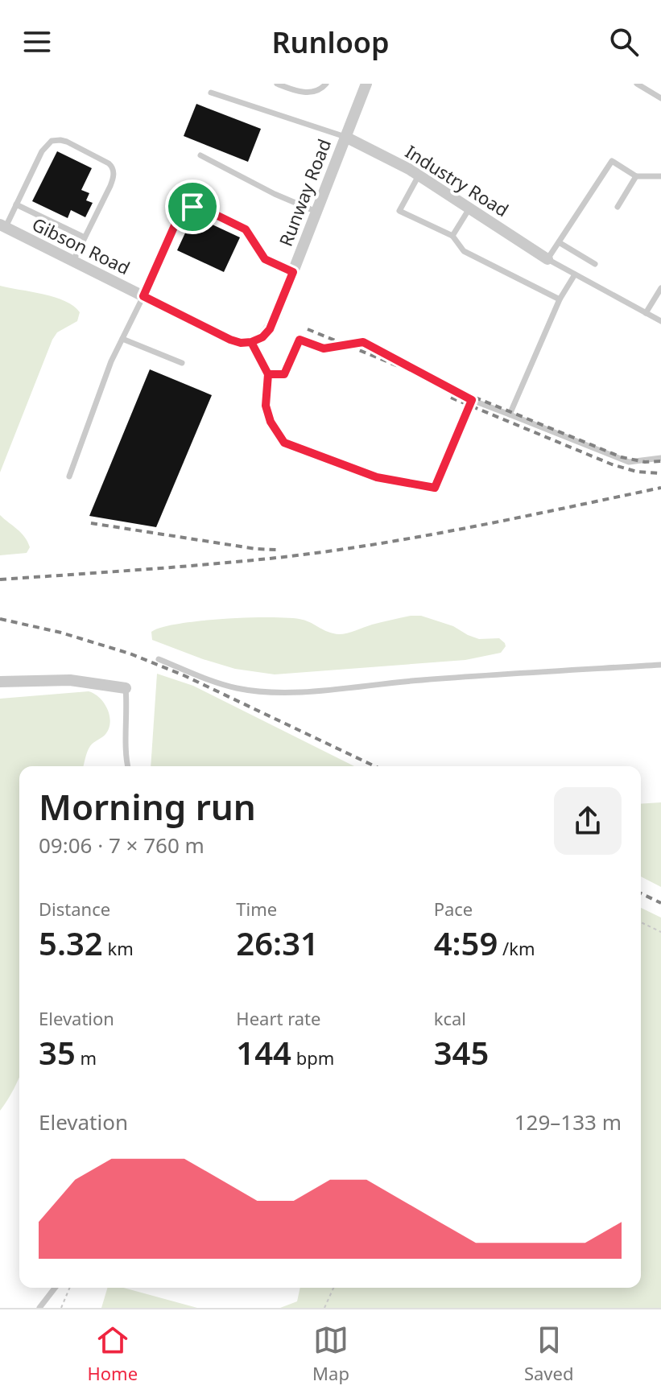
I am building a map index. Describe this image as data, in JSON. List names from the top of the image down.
{
  "streets": {
    "street": ["Industry Road", "Runway Road", "Gibson Road"]
  },
  "crossings": [
    ["Industry Road", "Runway Road"],
    ["Runway Road", "Gibson Road"]
  ],
  "page": {
    "header": "Runloop",
    "heading": ["Morning run", "09:06 · 7 × 760 m"],
    "stats": [
      ["Distance", "5.32 km"],
      ["Time", "26:31"],
      ["Pace", "4:59 /km"],
      ["Elevation", "35 m"],
      ["Heart rate", "144 bpm"],
      ["kcal", "345"]
    ],
    "chart": ["Elevation", "129–133 m"],
    "tabs": ["Home", "Map", "Saved"]
  }
}
